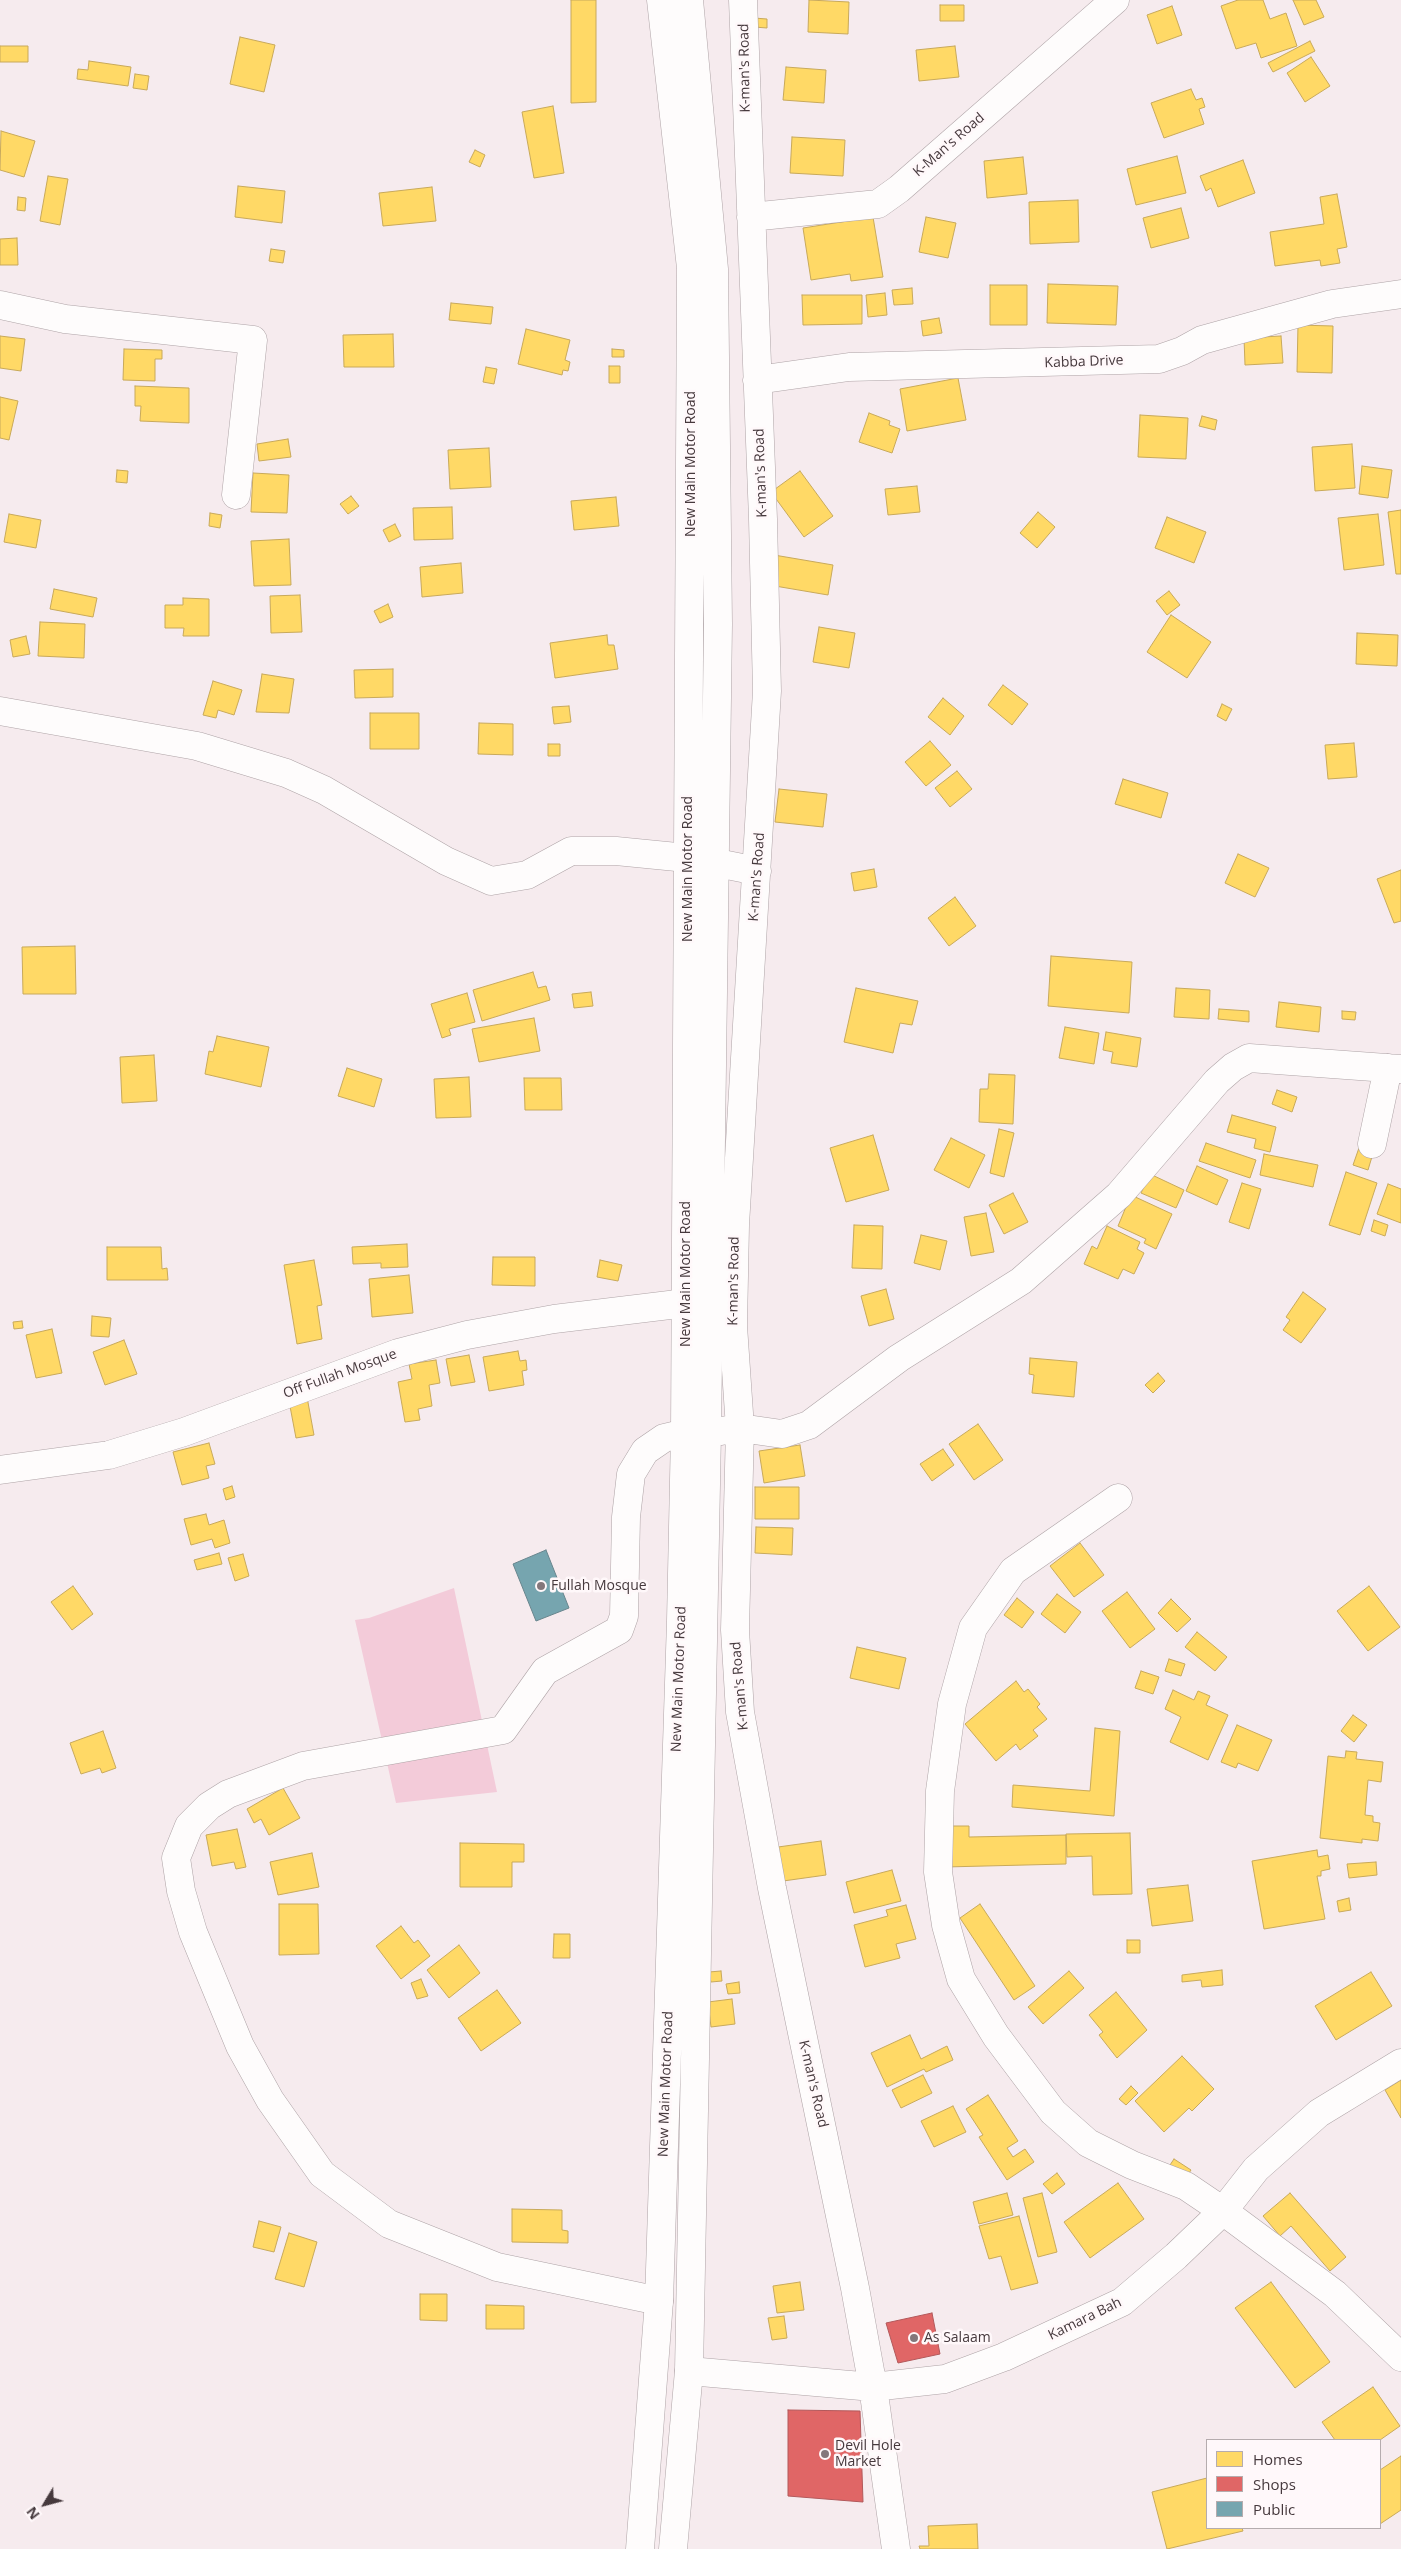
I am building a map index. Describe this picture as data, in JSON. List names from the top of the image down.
{
  "streets": {
    "main road": [
      "K-man's Road",
      "K-Man's Road",
      "Kabba Drive",
      "New Main Motor Road",
      "Off Fullah Mosque",
      "Kamara Bah"
    ]
  },
  "crossings": [
    ["K-man's Road", "K-Man's Road"],
    ["K-man's Road", "Kabba Drive"],
    ["K-man's Road", "Kamara Bah"],
    ["New Main Motor Road", "Off Fullah Mosque"],
    ["New Main Motor Road", "Kamara Bah"]
  ],
  "places": ["Fullah Mosque", "As Salaam", "Devil Hole Market"],
  "legend": ["Homes", "Shops", "Public"],
  "north": "bottom left"
}
